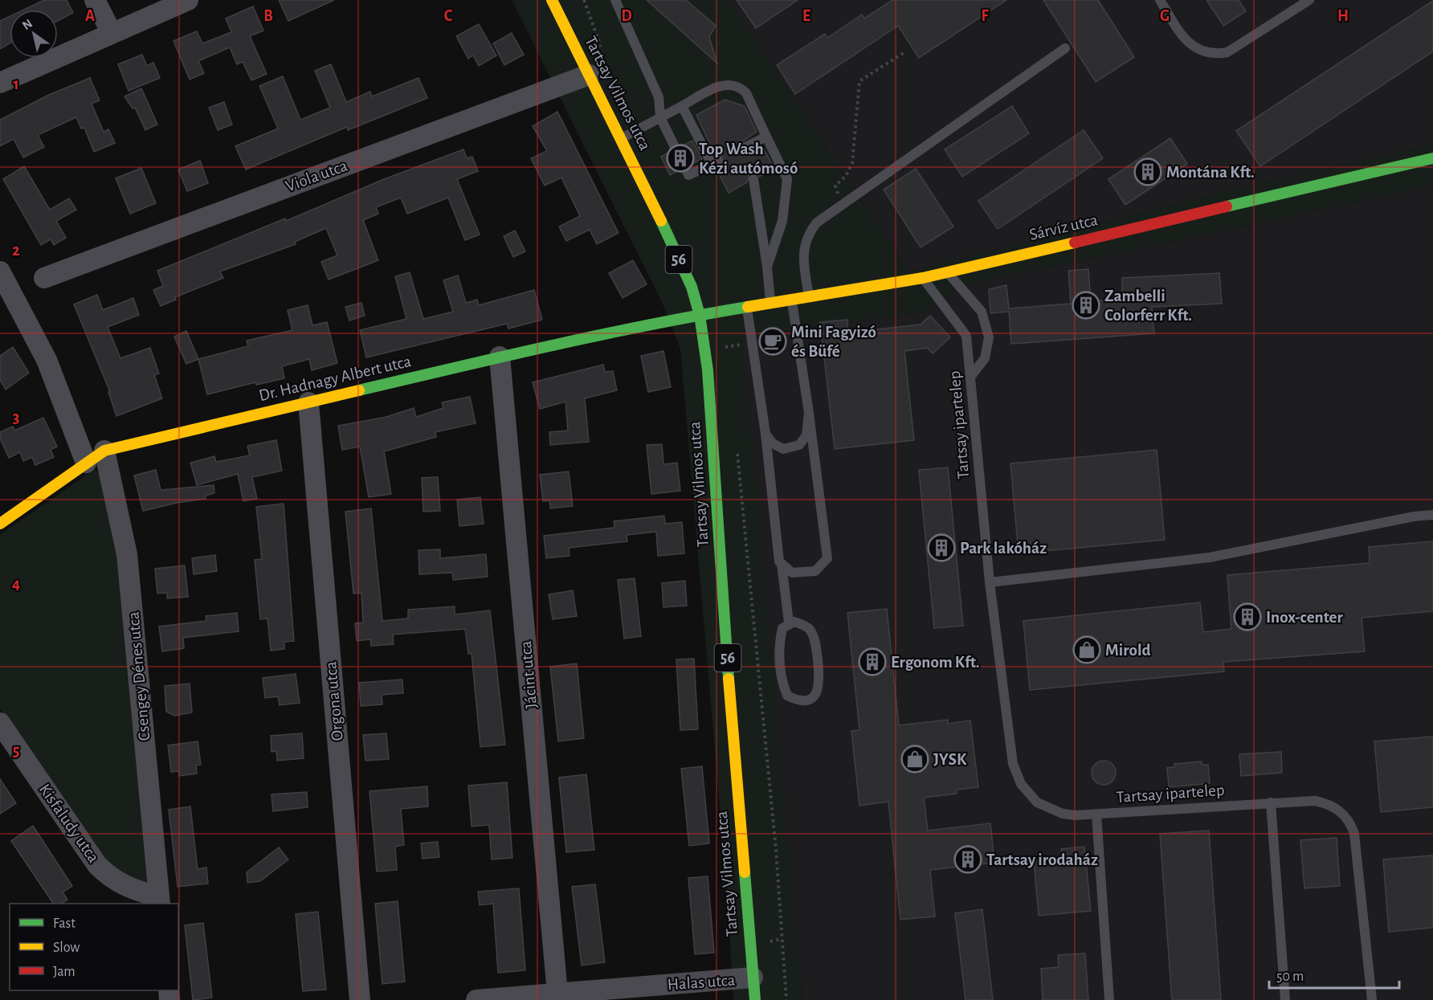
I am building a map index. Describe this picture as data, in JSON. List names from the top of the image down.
{
  "streets": {
    "street": [
      "Tartsay Vilmos utca",
      "Viola utca",
      "Sárvíz utca",
      "56",
      "Dr. Hadnagy Albert utca",
      "Jácint utca",
      "Csengey Dénes utca",
      "Orgona utca",
      "Kisfaludy utca",
      "Halas utca"
    ],
    "lane": ["Tartsay ipartelep"]
  },
  "crossings": [
    ["Tartsay Vilmos utca", "Viola utca"],
    ["Tartsay Vilmos utca", "Sárvíz utca"],
    ["Tartsay Vilmos utca", "Dr. Hadnagy Albert utca"],
    ["Tartsay Vilmos utca", "Halas utca"],
    ["Sárvíz utca", "Dr. Hadnagy Albert utca"],
    ["Sárvíz utca", "Tartsay ipartelep"],
    ["Dr. Hadnagy Albert utca", "Jácint utca"],
    ["Dr. Hadnagy Albert utca", "Csengey Dénes utca"],
    ["Dr. Hadnagy Albert utca", "Orgona utca"],
    ["Jácint utca", "Halas utca"],
    ["Csengey Dénes utca", "Kisfaludy utca"]
  ],
  "places": {
    "building": [
      "Top Wash Kézi autómosó",
      "Montána Kft.",
      "Zambelli Colorferr Kft.",
      "Park lakóház",
      "Inox-center",
      "Ergonom Kft.",
      "Tartsay irodaház"
    ],
    "cafe": ["Mini Fagyizó és Büfé"],
    "shop": ["Mirold", "JYSK"]
  },
  "legend": ["Fast", "Slow", "Jam"],
  "scale_bar": "50 m",
  "north": "top left",
  "grid": {
    "columns": [
      "A",
      "B",
      "C",
      "D",
      "E",
      "F",
      "G",
      "H"
    ],
    "rows": [
      "1",
      "2",
      "3",
      "4",
      "5"
    ]
  }
}
